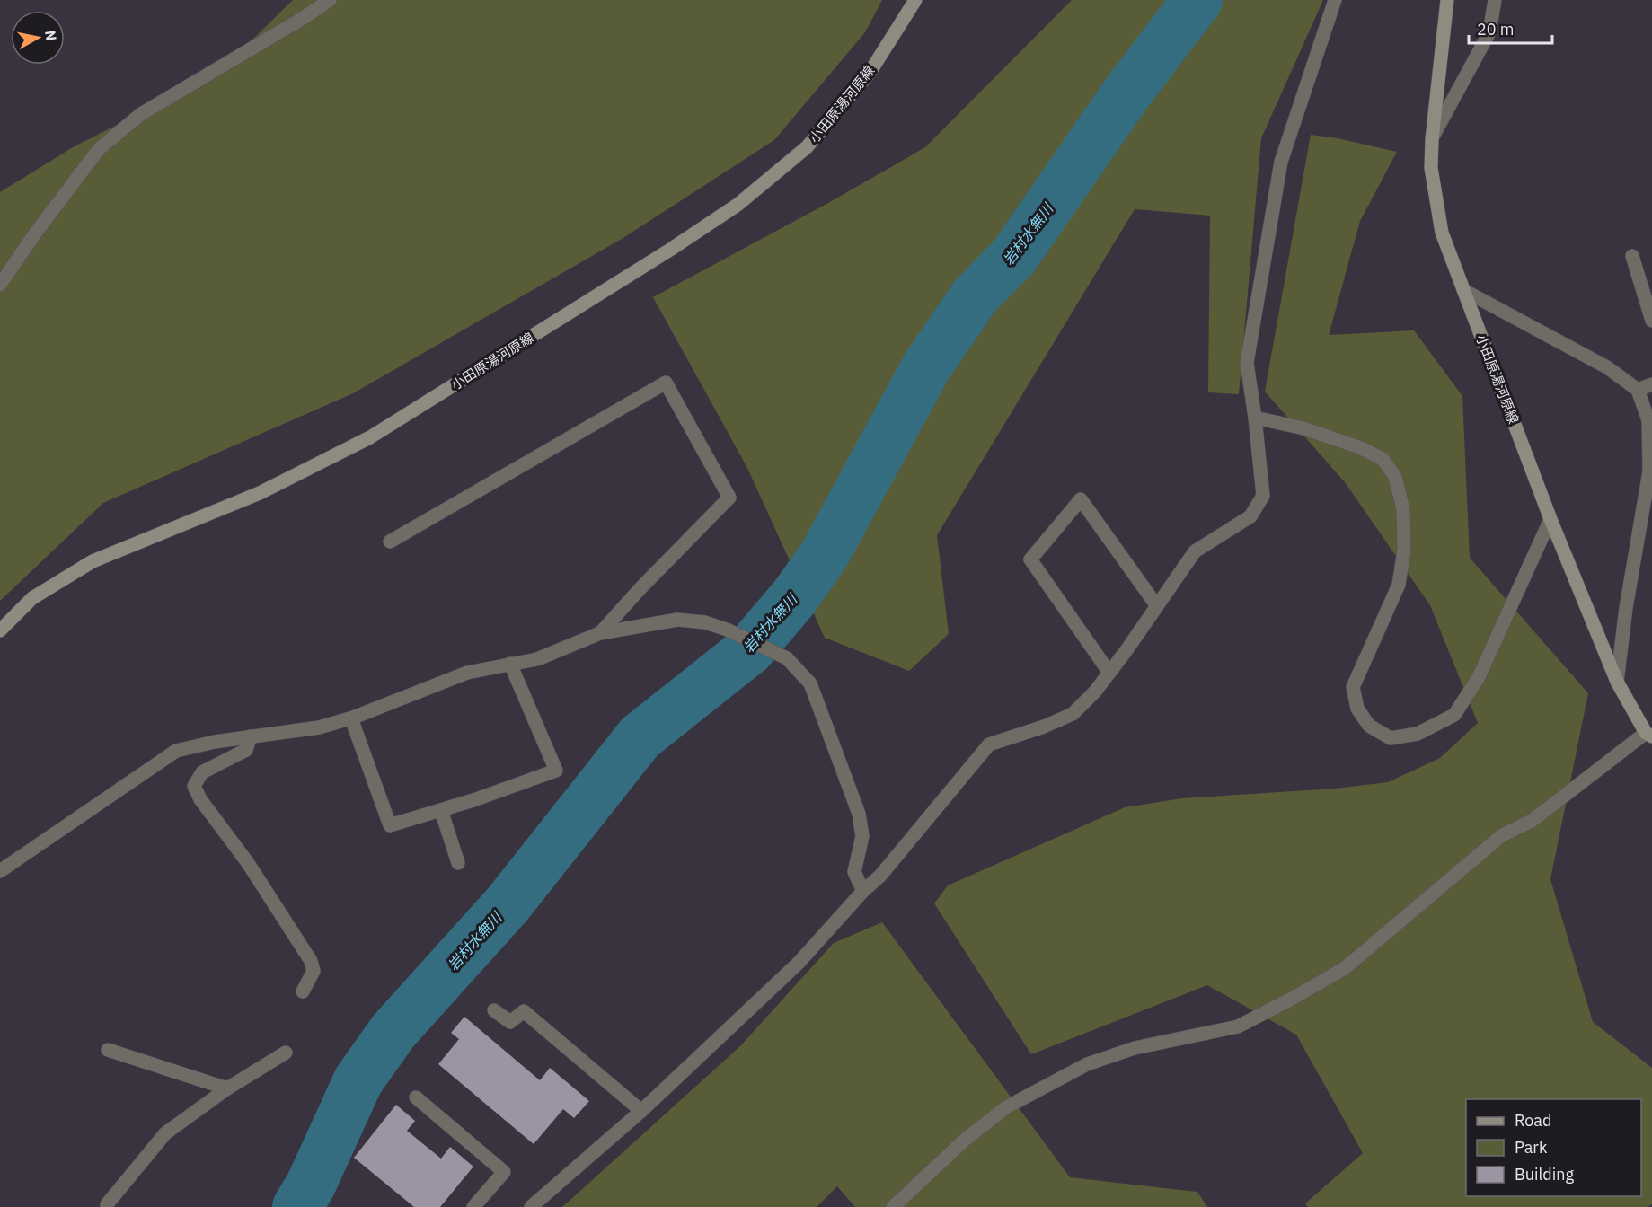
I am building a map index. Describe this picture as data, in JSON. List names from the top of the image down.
{
  "streets": {
    "main road": ["小田原湯河原線"]
  },
  "water": ["岩村水無川"],
  "legend": ["Road", "Park", "Building"],
  "scale_bar": "20 m",
  "north": "right"
}
